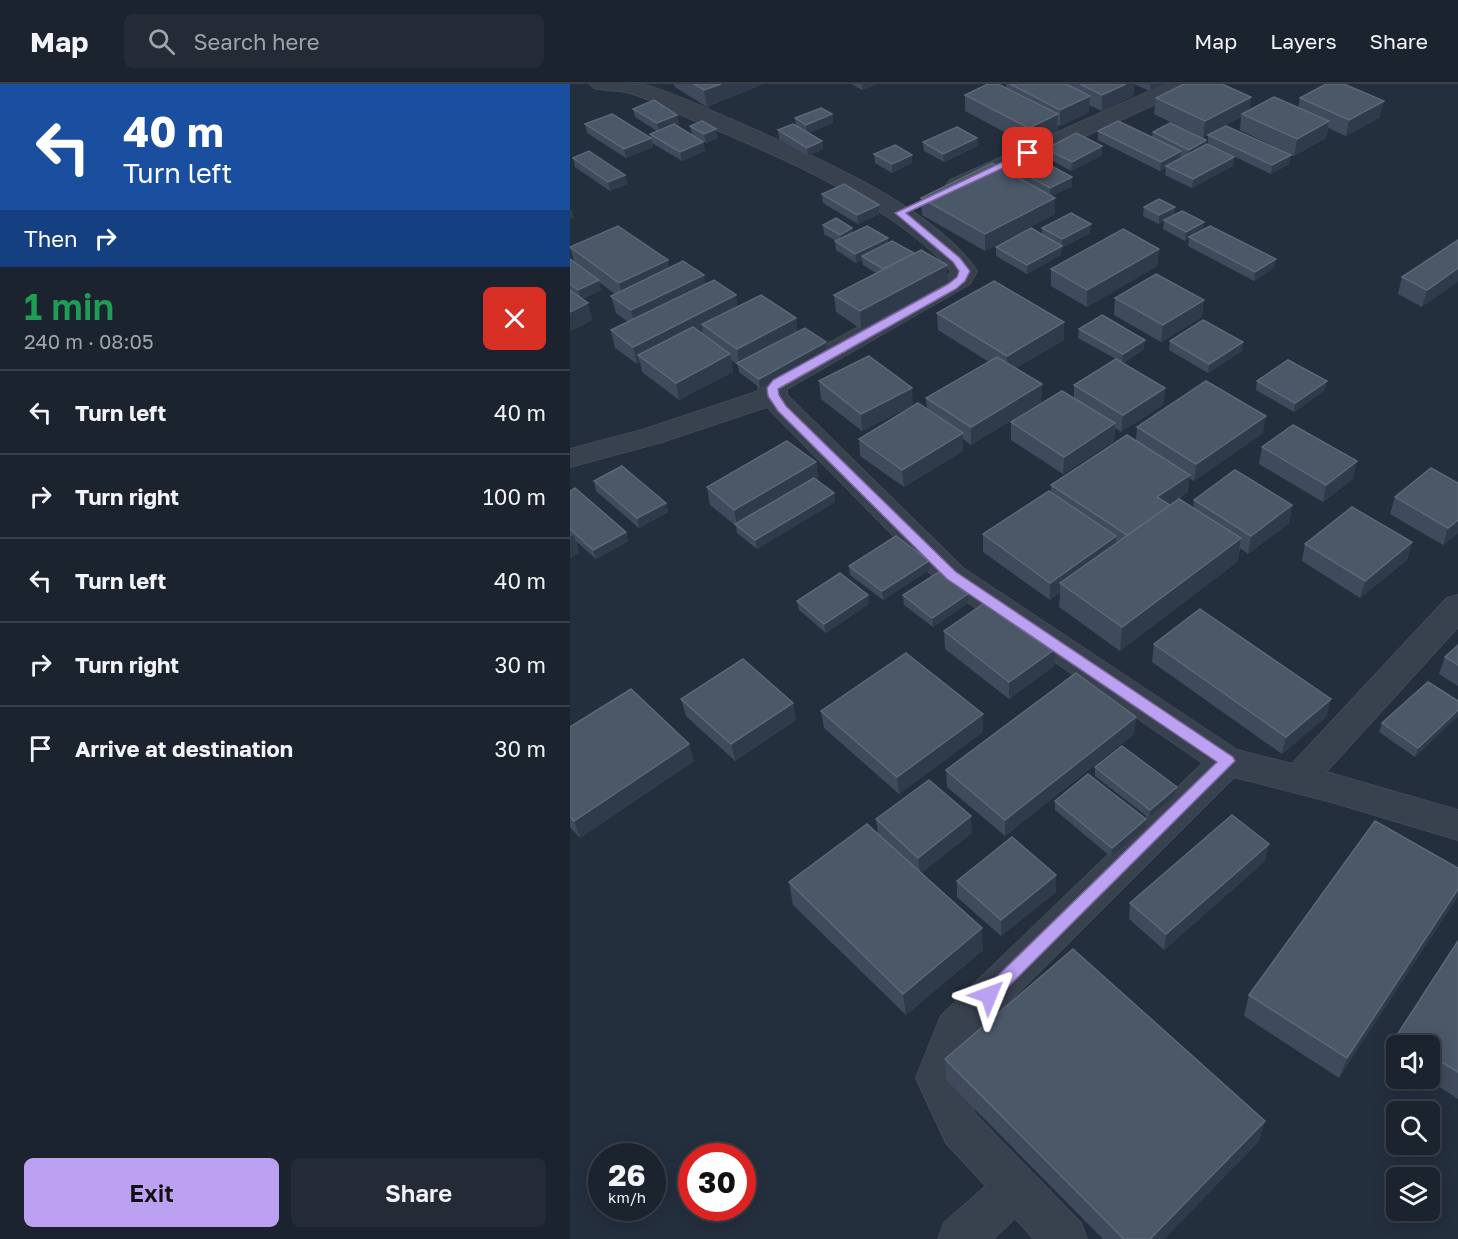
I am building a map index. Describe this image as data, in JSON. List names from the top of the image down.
{
  "page": {
    "header": "Map",
    "search": "Search here",
    "nav": ["Map", "Layers", "Share"],
    "turn": ["40 m", "Turn left"],
    "then": "Then",
    "heading": ["1 min", "240 m · 08:05"],
    "list": [
      {
        "name": "Turn left",
        "value": "40 m"
      },
      {
        "name": "Turn right",
        "value": "100 m"
      },
      {
        "name": "Turn left",
        "value": "40 m"
      },
      {
        "name": "Turn right",
        "value": "30 m"
      },
      {
        "name": "Arrive at destination",
        "value": "30 m"
      }
    ],
    "speed": "26 km/h",
    "limit": "30",
    "buttons": ["Exit", "Share"]
  }
}
